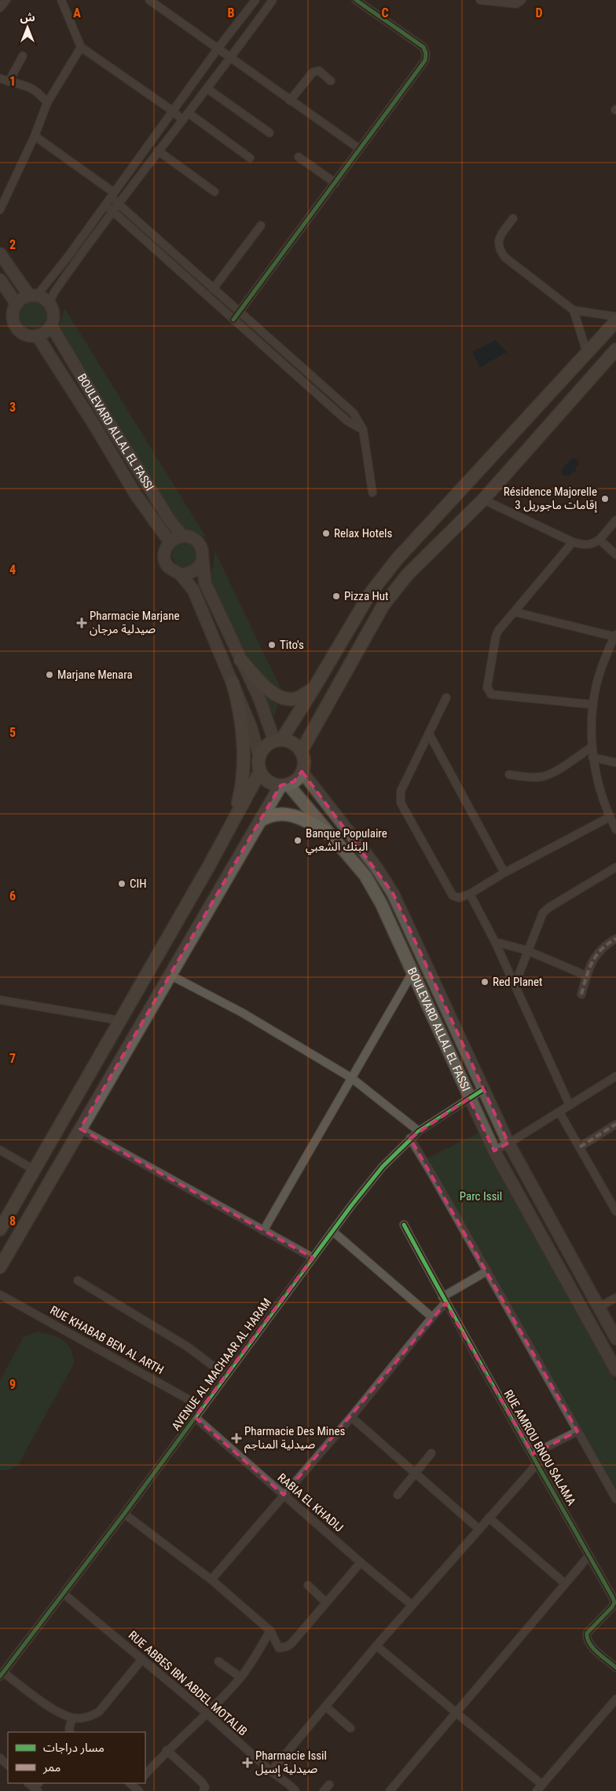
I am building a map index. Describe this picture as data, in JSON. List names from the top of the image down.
{
  "streets": {
    "main road": ["BOULEVARD ALLAL EL FASSI"],
    "street": [
      "RUE KHABAB BEN AL ARTH",
      "AVENUE AL MACHAAR AL HARAM",
      "RUE AMROU BNOU SALAMA",
      "RABIA EL KHADIJ",
      "RUE ABBES IBN ABDEL MOTALIB"
    ]
  },
  "crossings": [
    ["BOULEVARD ALLAL EL FASSI", "AVENUE AL MACHAAR AL HARAM"],
    ["RUE KHABAB BEN AL ARTH", "AVENUE AL MACHAAR AL HARAM"],
    ["AVENUE AL MACHAAR AL HARAM", "RABIA EL KHADIJ"],
    ["AVENUE AL MACHAAR AL HARAM", "RUE ABBES IBN ABDEL MOTALIB"]
  ],
  "parks": ["Parc Issil"],
  "places": {
    "other": [
      "Résidence Majorelle إقامات ماجوريل 3",
      "Relax Hotels",
      "Pizza Hut",
      "Tito's",
      "Marjane Menara",
      "Banque Populaire البنك الشعبي",
      "CIH",
      "Red Planet"
    ],
    "health": ["Pharmacie Marjane صيدلية مرجان", "Pharmacie Des Mines صيدلية المناجم", "Pharmacie Issil صيدلية إسيل"]
  },
  "legend": ["مسار دراجات", "ممر"],
  "north": "top",
  "grid": {
    "columns": [
      "A",
      "B",
      "C",
      "D"
    ],
    "rows": [
      "1",
      "2",
      "3",
      "4",
      "5",
      "6",
      "7",
      "8",
      "9"
    ]
  }
}
